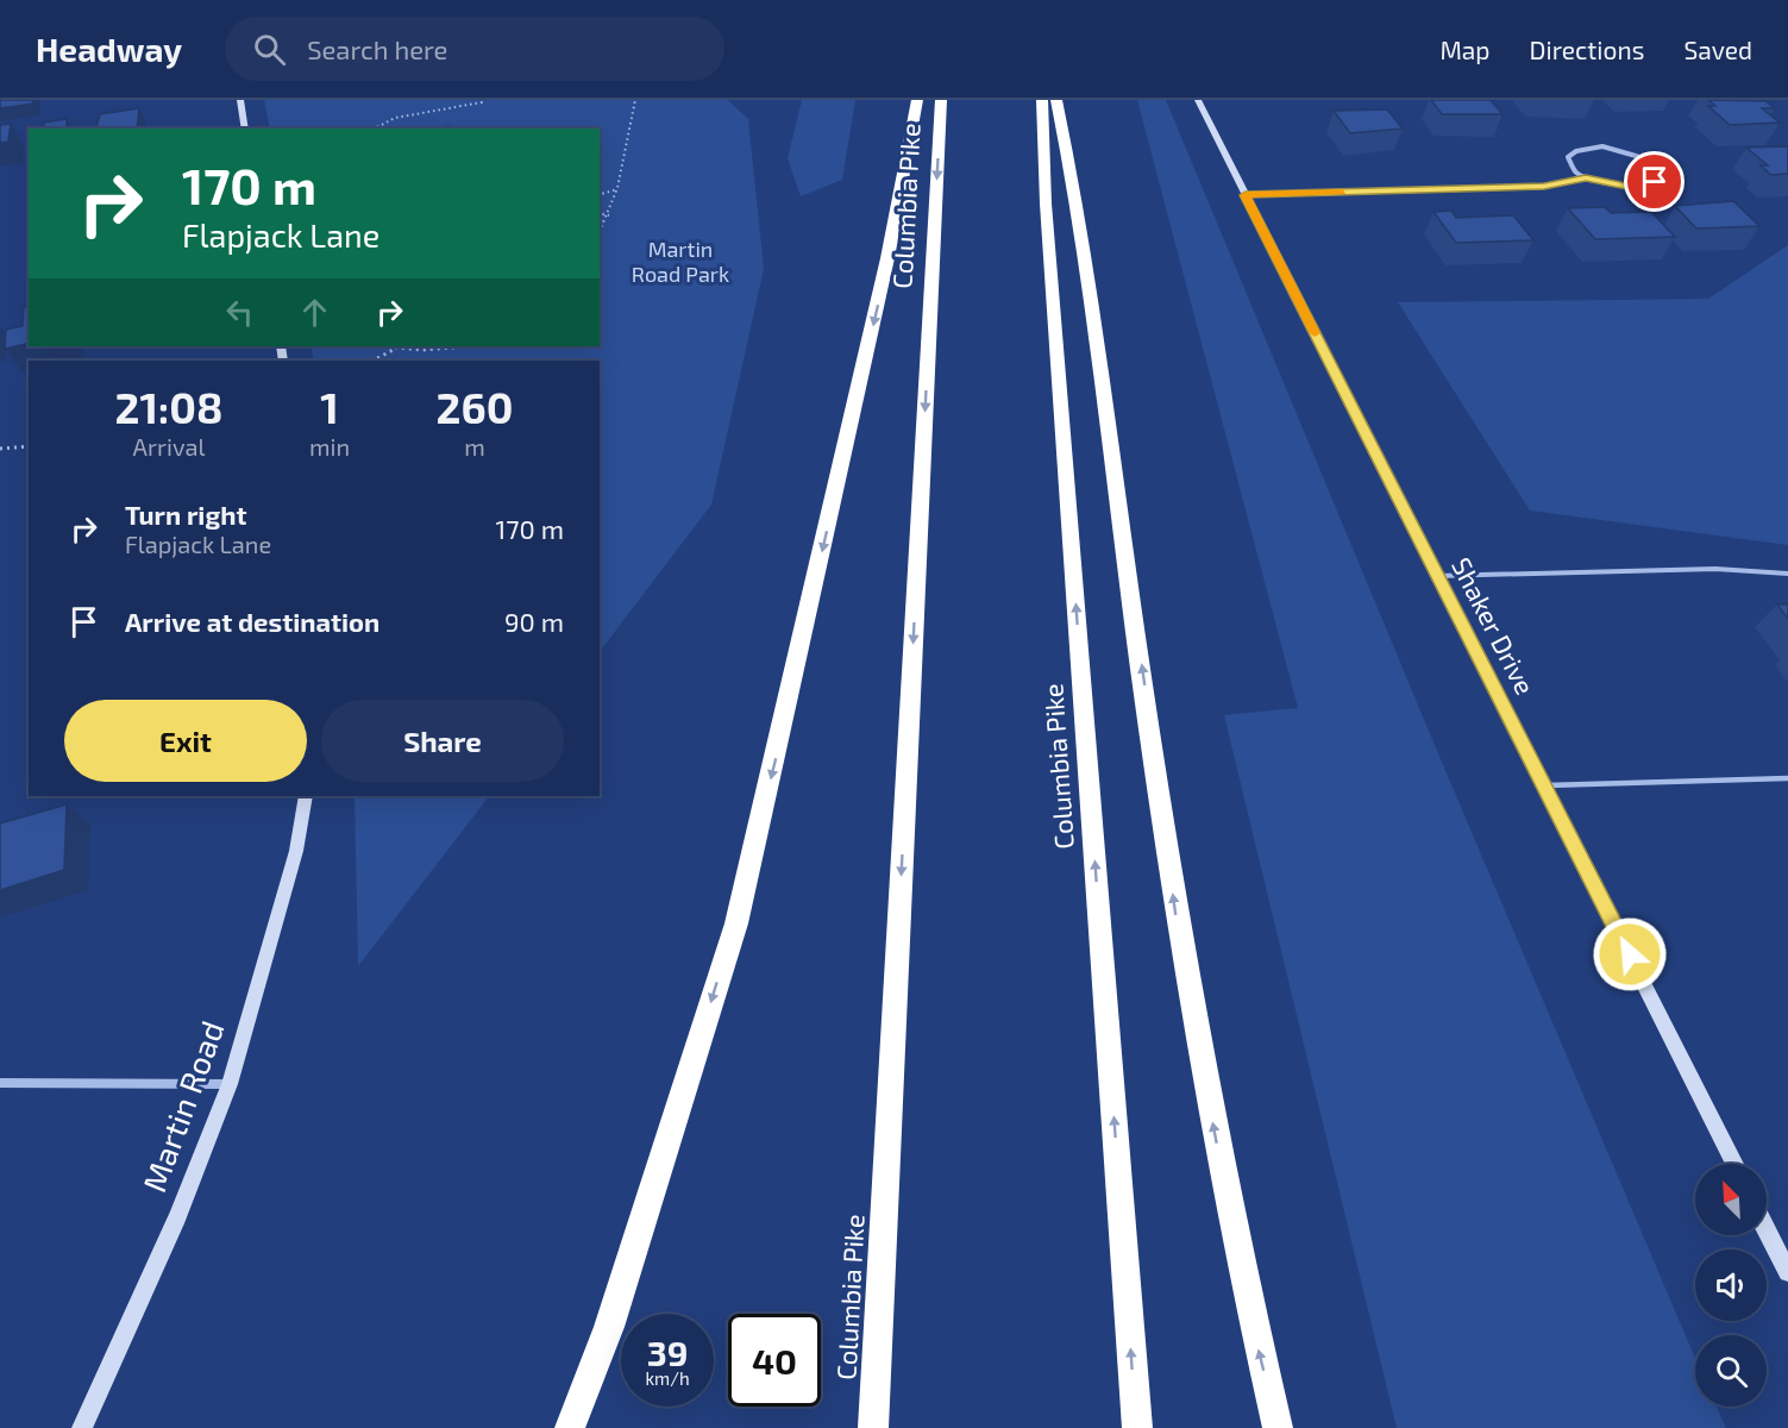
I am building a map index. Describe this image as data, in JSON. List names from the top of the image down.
{
  "streets": {
    "highway": ["Columbia Pike"],
    "street": ["Shaker Drive", "Martin Road"]
  },
  "parks": ["Martin Road Park"],
  "north": "top left",
  "page": {
    "header": "Headway",
    "search": "Search here",
    "nav": ["Map", "Directions", "Saved"],
    "turn": ["170 m", "Flapjack Lane"],
    "eta": [
      "21:08",
      "Arrival",
      "1",
      "min",
      "260",
      "m"
    ],
    "list": [
      {
        "name": "Turn right",
        "note": "Flapjack Lane",
        "value": "170 m"
      },
      {
        "name": "Arrive at destination",
        "value": "90 m"
      }
    ],
    "buttons": ["Exit", "Share"],
    "speed": "39 km/h",
    "limit": "40"
  }
}
